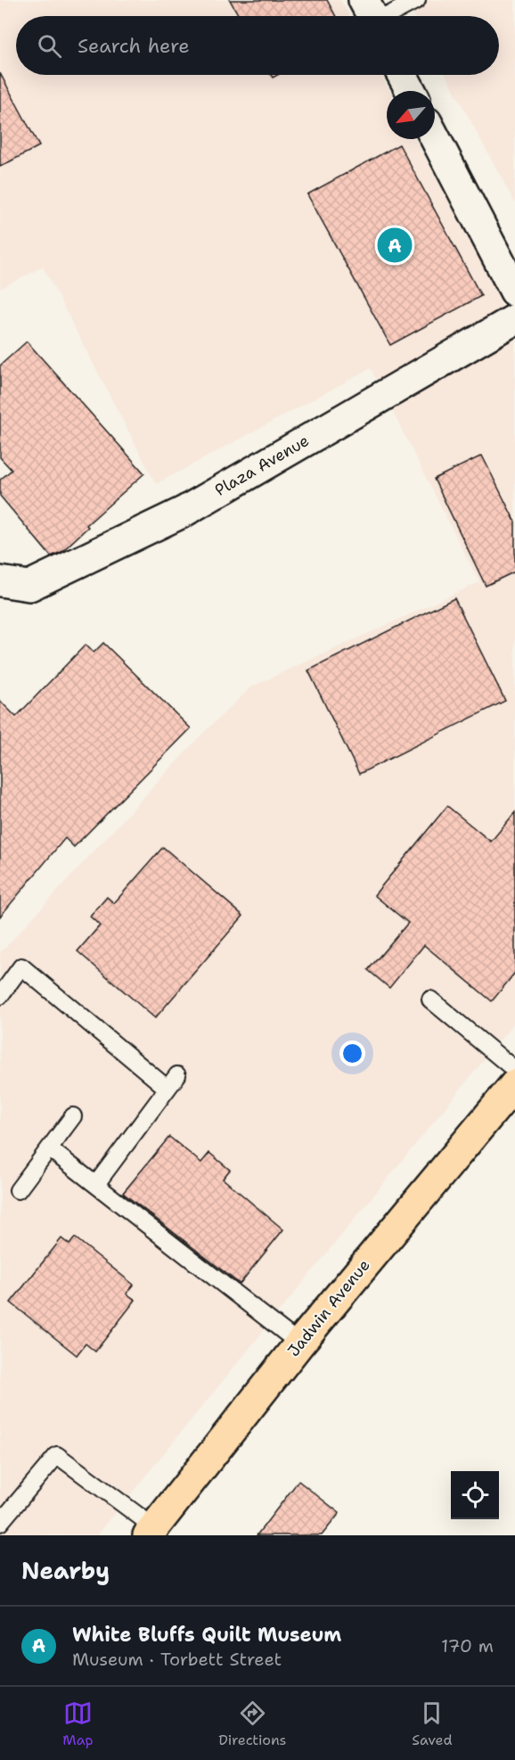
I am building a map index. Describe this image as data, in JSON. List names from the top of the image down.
{
  "streets": {
    "main road": ["Jadwin Avenue"],
    "street": ["Plaza Avenue"]
  },
  "north": "bottom left",
  "page": {
    "search": "Search here",
    "pins": "A",
    "heading": "Nearby",
    "list": [
      {
        "mark": "A",
        "name": "White Bluffs Quilt Museum",
        "note": "Museum · Torbett Street",
        "value": "170 m"
      }
    ],
    "nav": ["Map", "Directions", "Saved"]
  }
}
